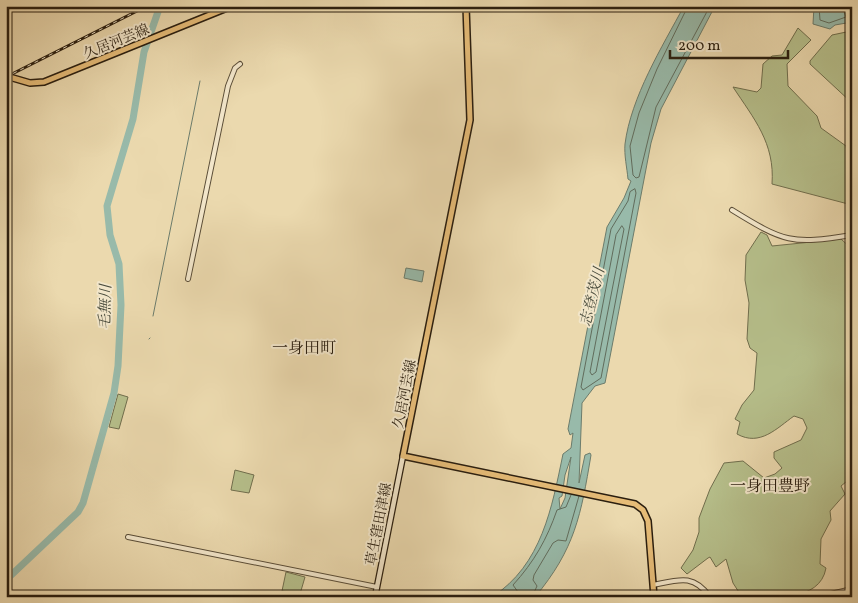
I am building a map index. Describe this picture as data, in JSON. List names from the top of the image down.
{
  "streets": {
    "main road": ["久居河芸線", "草生窪田津線"]
  },
  "crossings": [
    ["久居河芸線", "草生窪田津線"]
  ],
  "districts": ["一身田町", "一身田豊野"],
  "water": ["志登茂川", "毛無川"],
  "scale_bar": "200 m"
}
